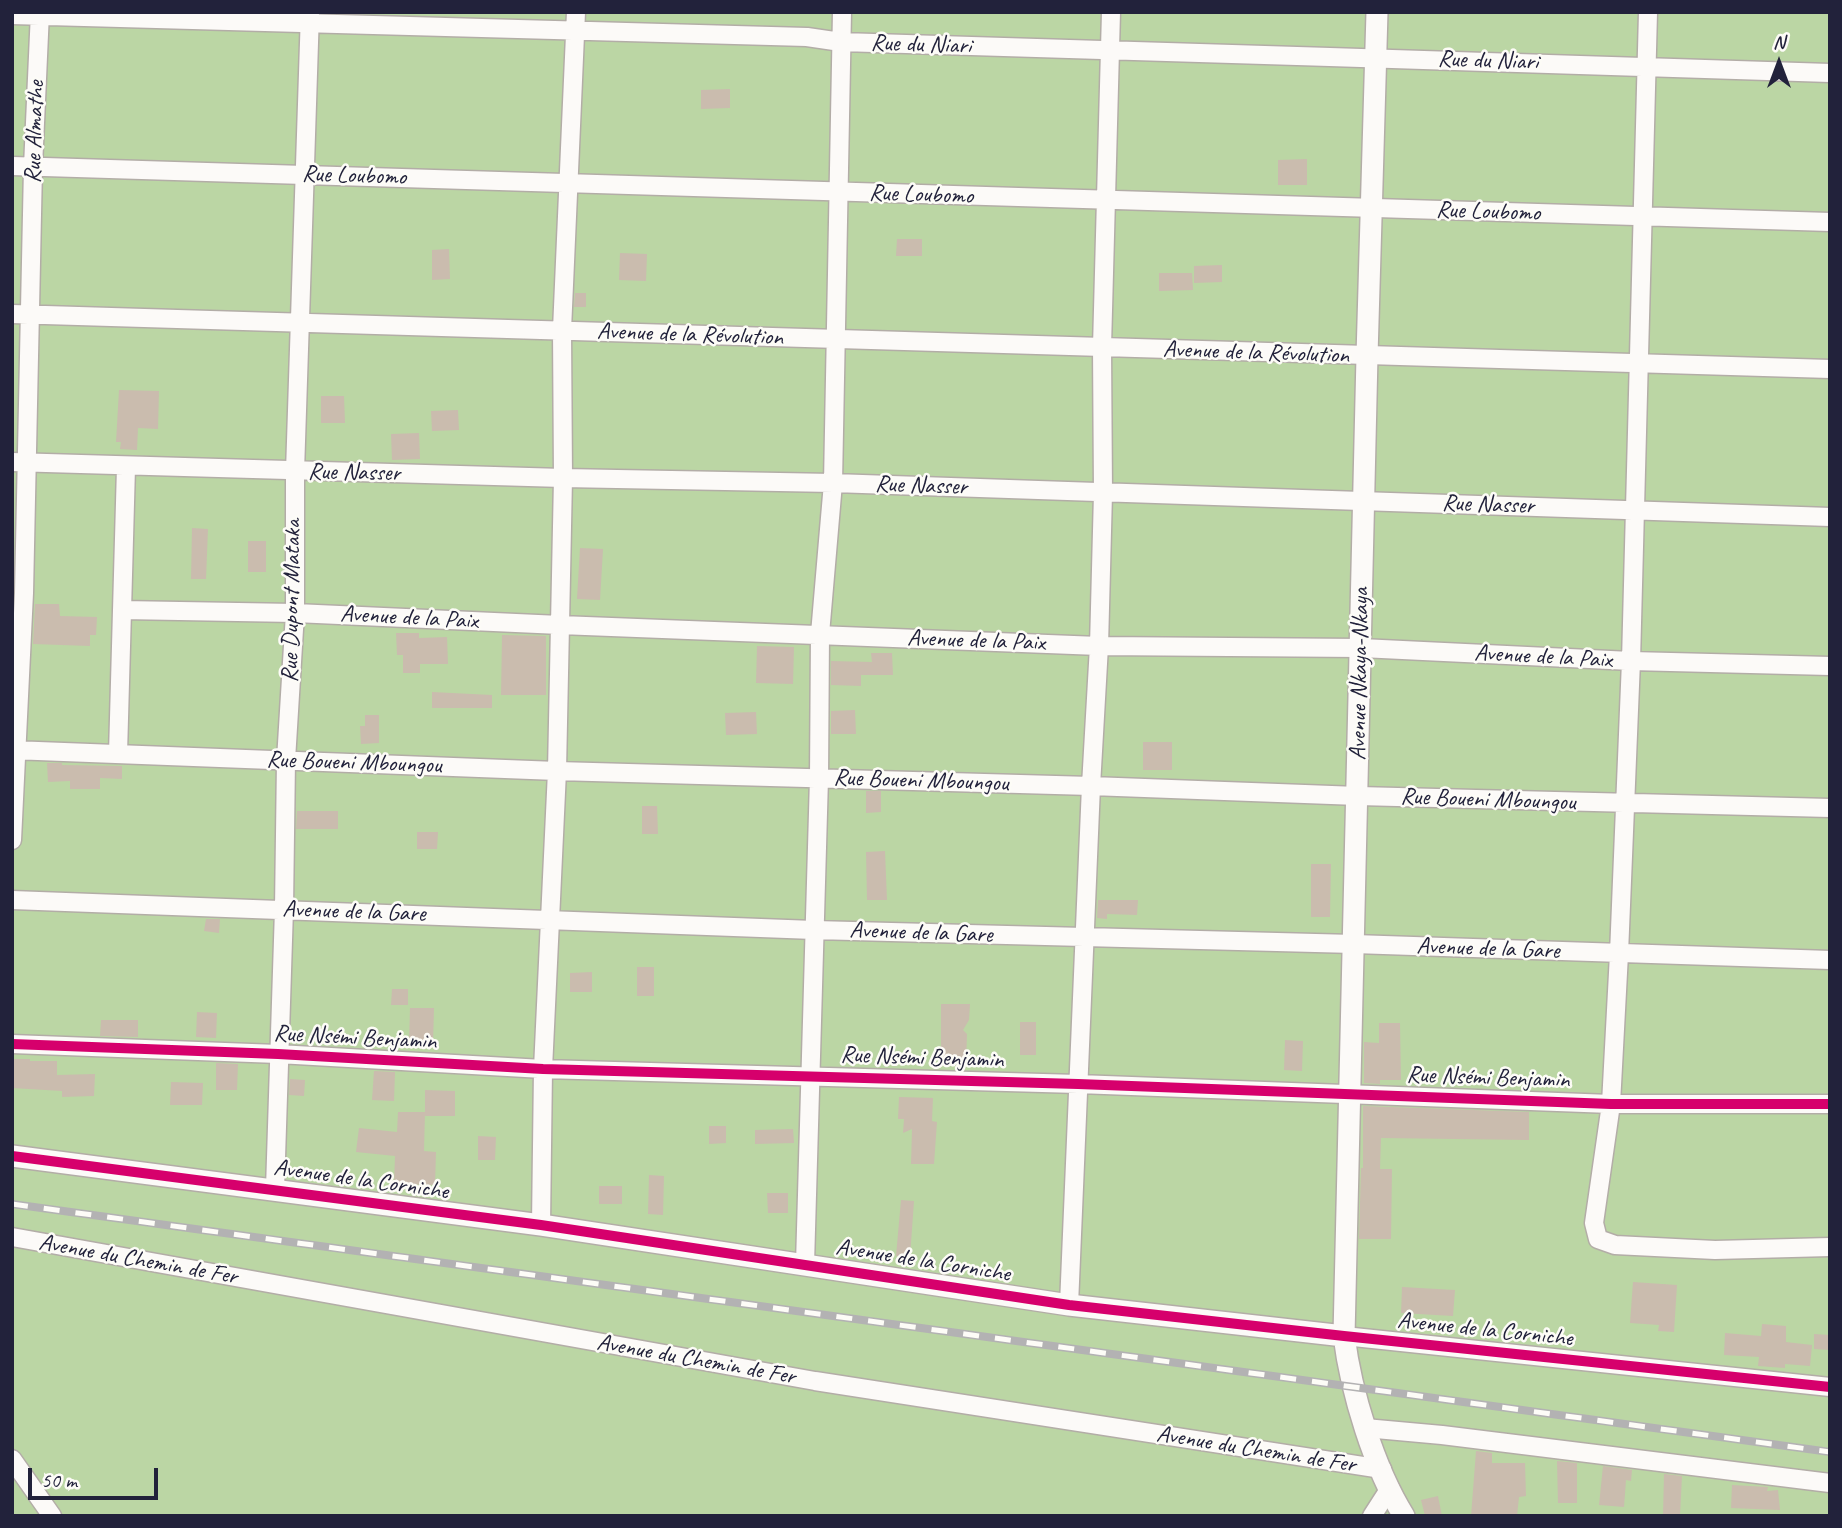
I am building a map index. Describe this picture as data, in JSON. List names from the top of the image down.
{
  "streets": {
    "street": [
      "Rue du Niari",
      "Rue Almathe",
      "Rue Loubomo",
      "Avenue de la Révolution",
      "Rue Nasser",
      "Rue Dupont Mataka",
      "Avenue de la Paix",
      "Avenue Nkaya-Nkaya",
      "Rue Boueni Mboungou",
      "Avenue de la Gare",
      "Rue Nsémi Benjamin",
      "Avenue de la Corniche",
      "Avenue du Chemin de Fer"
    ]
  },
  "crossings": [
    ["Rue du Niari", "Rue Almathe"],
    ["Rue du Niari", "Rue Dupont Mataka"],
    ["Rue du Niari", "Avenue Nkaya-Nkaya"],
    ["Rue Almathe", "Rue Loubomo"],
    ["Rue Almathe", "Avenue de la Révolution"],
    ["Rue Almathe", "Rue Nasser"],
    ["Rue Almathe", "Rue Boueni Mboungou"],
    ["Rue Loubomo", "Rue Dupont Mataka"],
    ["Rue Loubomo", "Avenue Nkaya-Nkaya"],
    ["Avenue de la Révolution", "Rue Dupont Mataka"],
    ["Avenue de la Révolution", "Avenue Nkaya-Nkaya"],
    ["Rue Nasser", "Rue Dupont Mataka"],
    ["Rue Nasser", "Avenue Nkaya-Nkaya"],
    ["Rue Dupont Mataka", "Avenue de la Paix"],
    ["Rue Dupont Mataka", "Rue Boueni Mboungou"],
    ["Rue Dupont Mataka", "Avenue de la Gare"],
    ["Rue Dupont Mataka", "Rue Nsémi Benjamin"],
    ["Rue Dupont Mataka", "Avenue de la Corniche"],
    ["Avenue de la Paix", "Avenue Nkaya-Nkaya"],
    ["Avenue Nkaya-Nkaya", "Rue Boueni Mboungou"],
    ["Avenue Nkaya-Nkaya", "Avenue de la Gare"],
    ["Avenue Nkaya-Nkaya", "Rue Nsémi Benjamin"],
    ["Avenue Nkaya-Nkaya", "Avenue de la Corniche"],
    ["Avenue Nkaya-Nkaya", "Avenue du Chemin de Fer"]
  ],
  "scale_bar": "50 m",
  "north": "top"
}
